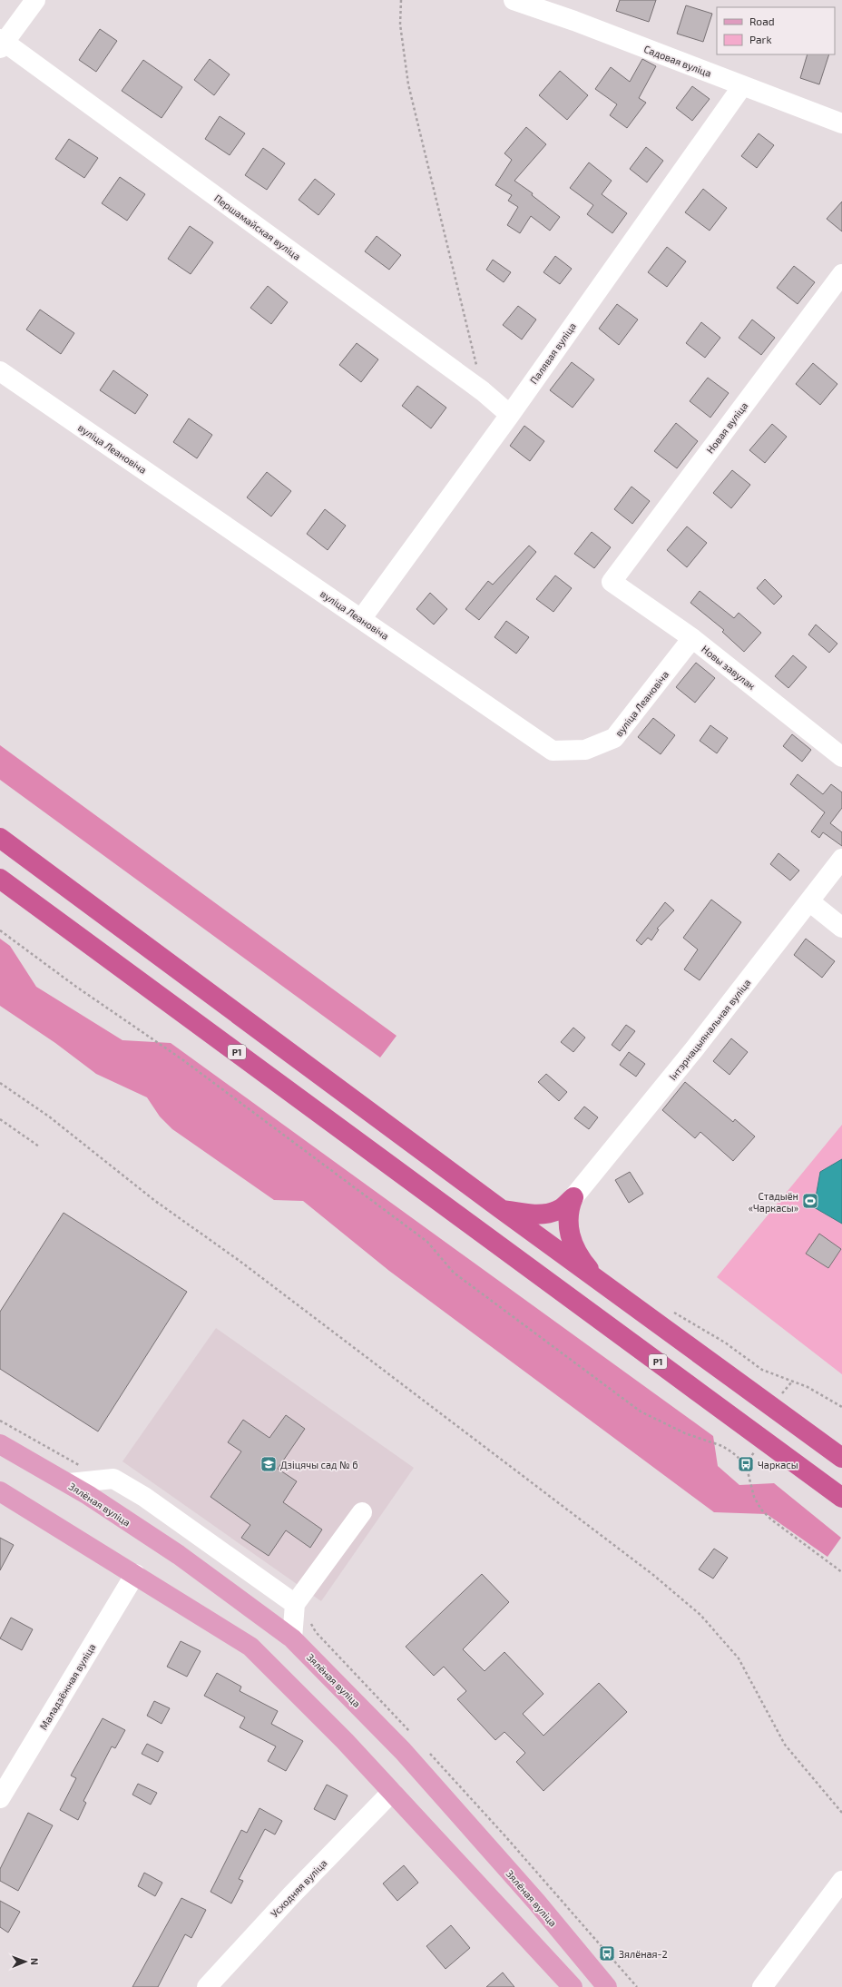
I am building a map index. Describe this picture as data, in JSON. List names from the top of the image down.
{
  "streets": {
    "highway": ["Р1"],
    "main road": ["Зялёная вуліца"],
    "street": [
      "Садовая вуліца",
      "Першамайская вуліца",
      "Палявая вуліца",
      "Новая вуліца",
      "вуліца Леановіча",
      "Новы завулак",
      "Інтэрнацыянальная вуліца",
      "Маладзёжная вуліца",
      "Усходняя вуліца"
    ]
  },
  "crossings": [
    ["Садовая вуліца", "Палявая вуліца"],
    ["Першамайская вуліца", "Палявая вуліца"],
    ["Палявая вуліца", "вуліца Леановіча"],
    ["Новая вуліца", "Новы завулак"],
    ["вуліца Леановіча", "Новы завулак"]
  ],
  "places": {
    "sports": ["Стадыён «Чаркасы»"],
    "school or university": ["Дзіцячы сад № 6"],
    "bus stop": ["Чаркасы", "Зялёная-2"]
  },
  "legend": ["Road", "Park"],
  "north": "right"
}
